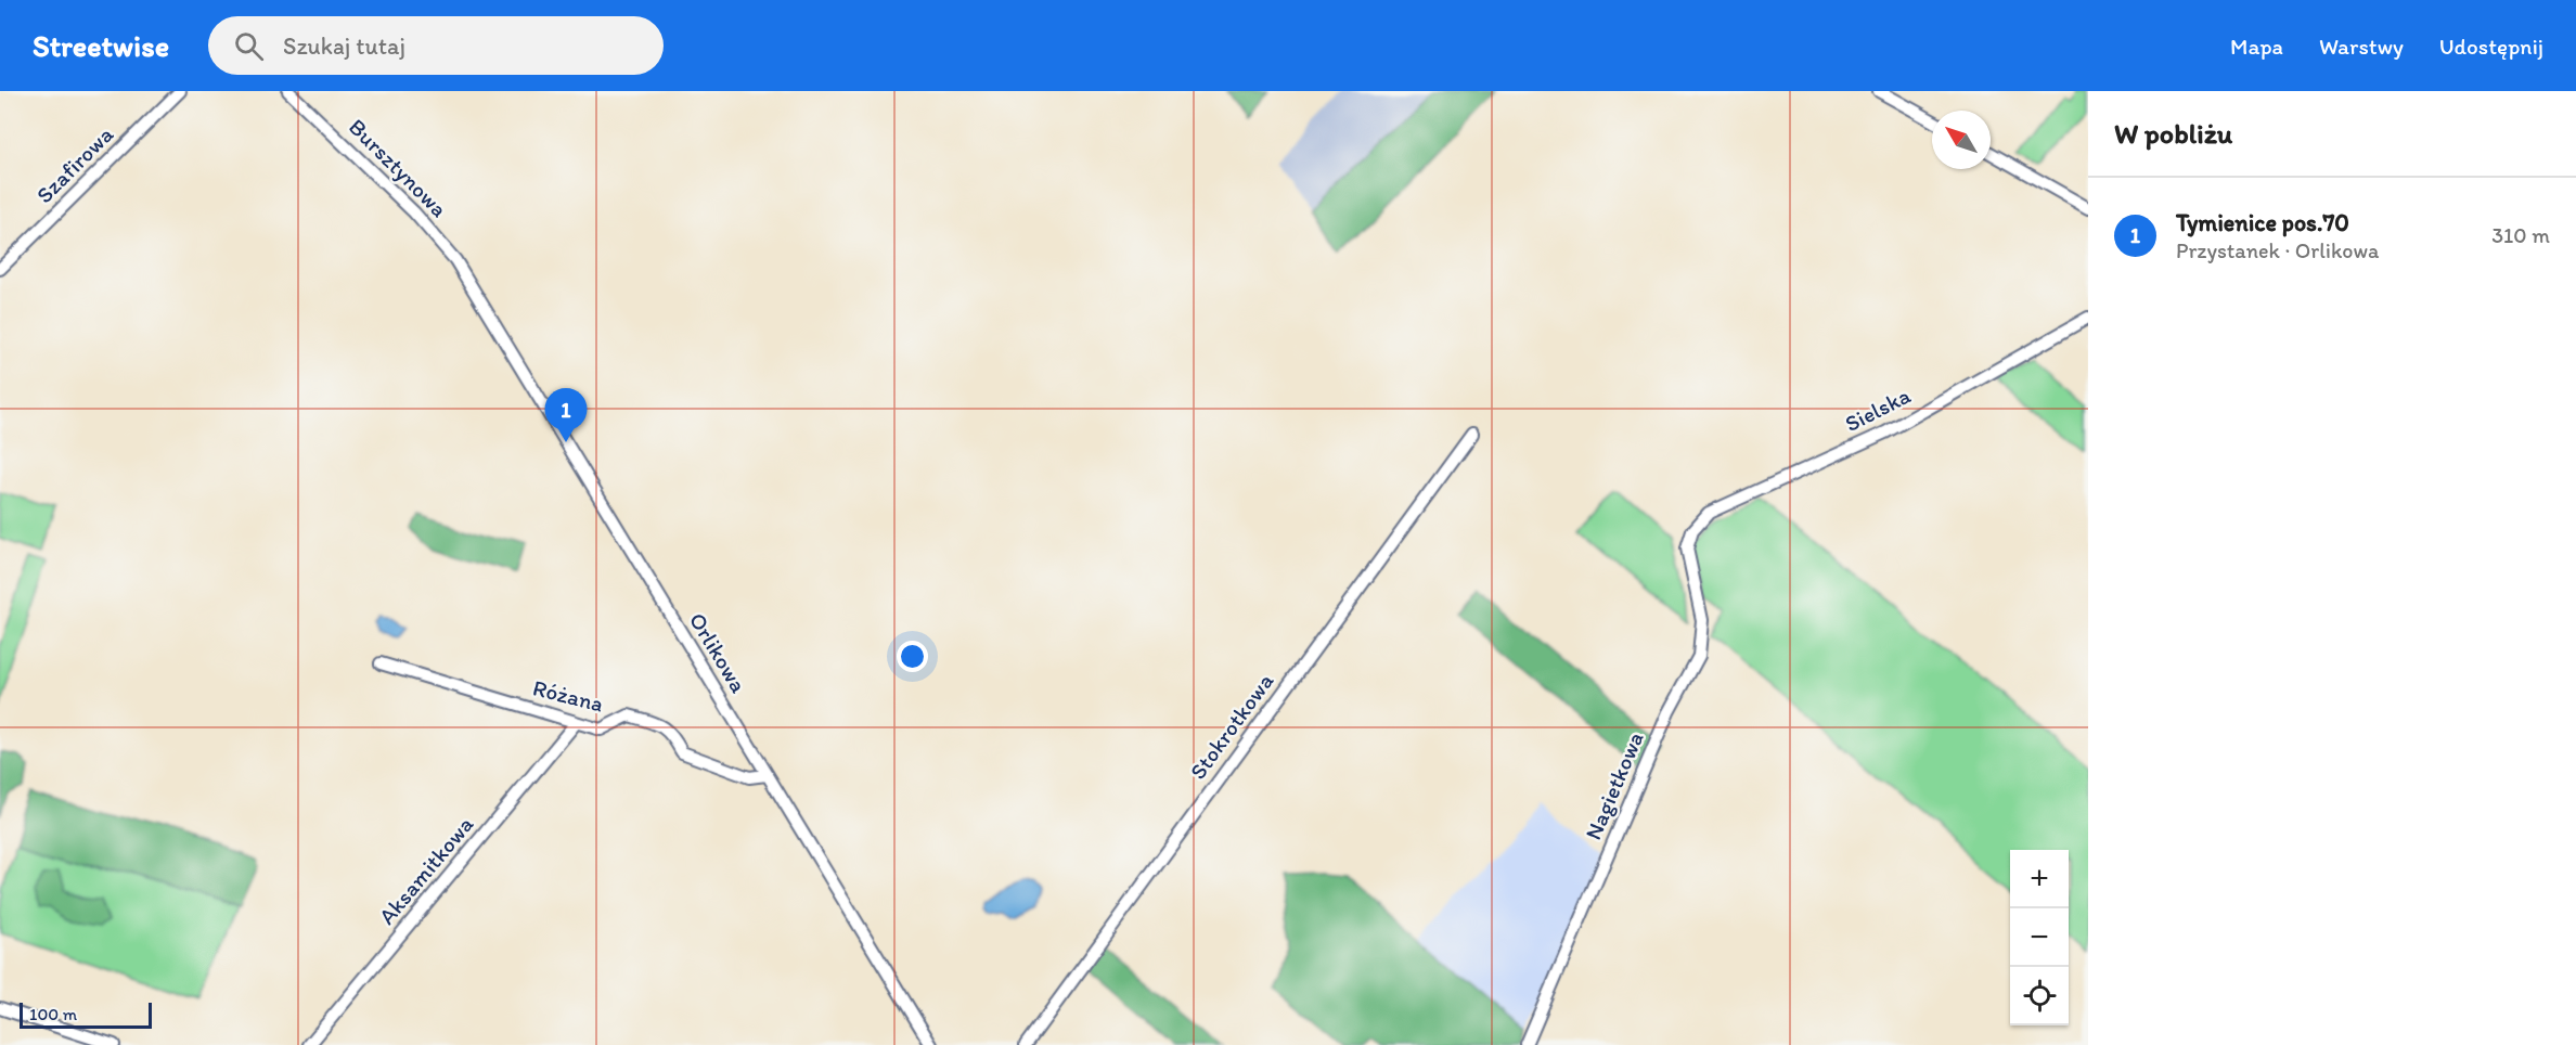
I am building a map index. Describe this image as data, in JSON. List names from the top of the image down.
{
  "streets": {
    "street": [
      "Szafirowa",
      "Bursztynowa",
      "Sielska",
      "Orlikowa",
      "Różana",
      "Stokrotkowa",
      "Nagietkowa",
      "Aksamitkowa"
    ]
  },
  "crossings": [
    ["Bursztynowa", "Orlikowa"],
    ["Sielska", "Nagietkowa"],
    ["Orlikowa", "Różana"],
    ["Różana", "Aksamitkowa"]
  ],
  "scale_bar": "100 m",
  "north": "top left",
  "page": {
    "header": "Streetwise",
    "search": "Szukaj tutaj",
    "nav": ["Mapa", "Warstwy", "Udostępnij"],
    "heading": "W pobliżu",
    "list": [
      {
        "mark": "1",
        "name": "Tymienice pos.70",
        "note": "Przystanek · Orlikowa",
        "value": "310 m"
      }
    ],
    "pins": "1",
    "map_buttons": ["+", "−"],
    "scale": "100 m"
  }
}
